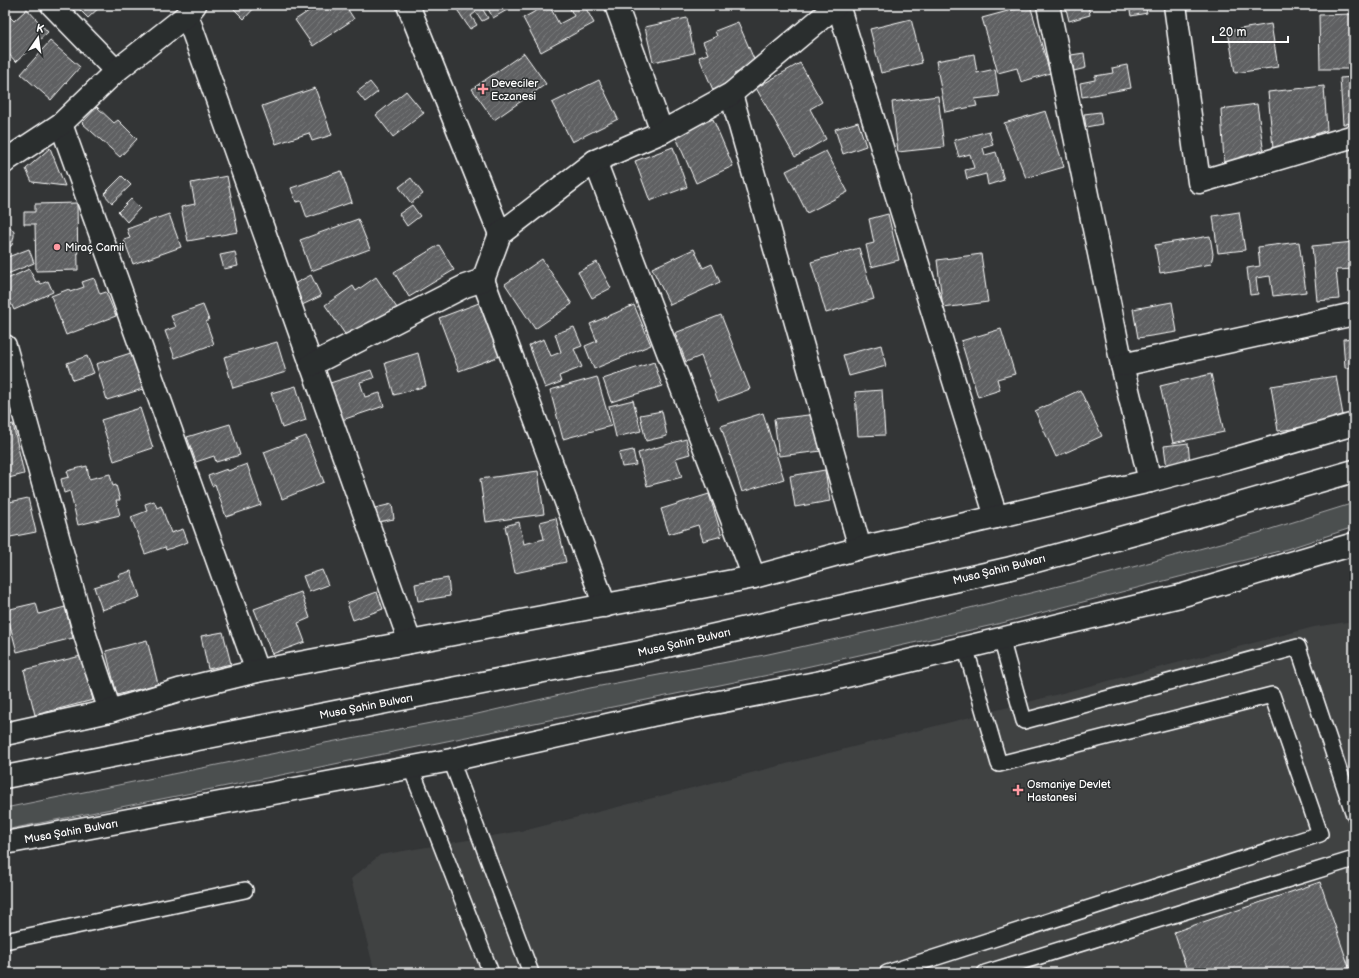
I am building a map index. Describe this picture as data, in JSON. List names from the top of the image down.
{
  "streets": {
    "street": ["Musa Şahin Bulvarı"]
  },
  "places": {
    "health": ["Deveciler Eczanesi", "Osmaniye Devlet Hastanesi"],
    "other": ["Miraç Camii"]
  },
  "scale_bar": "20 m",
  "north": "top"
}
